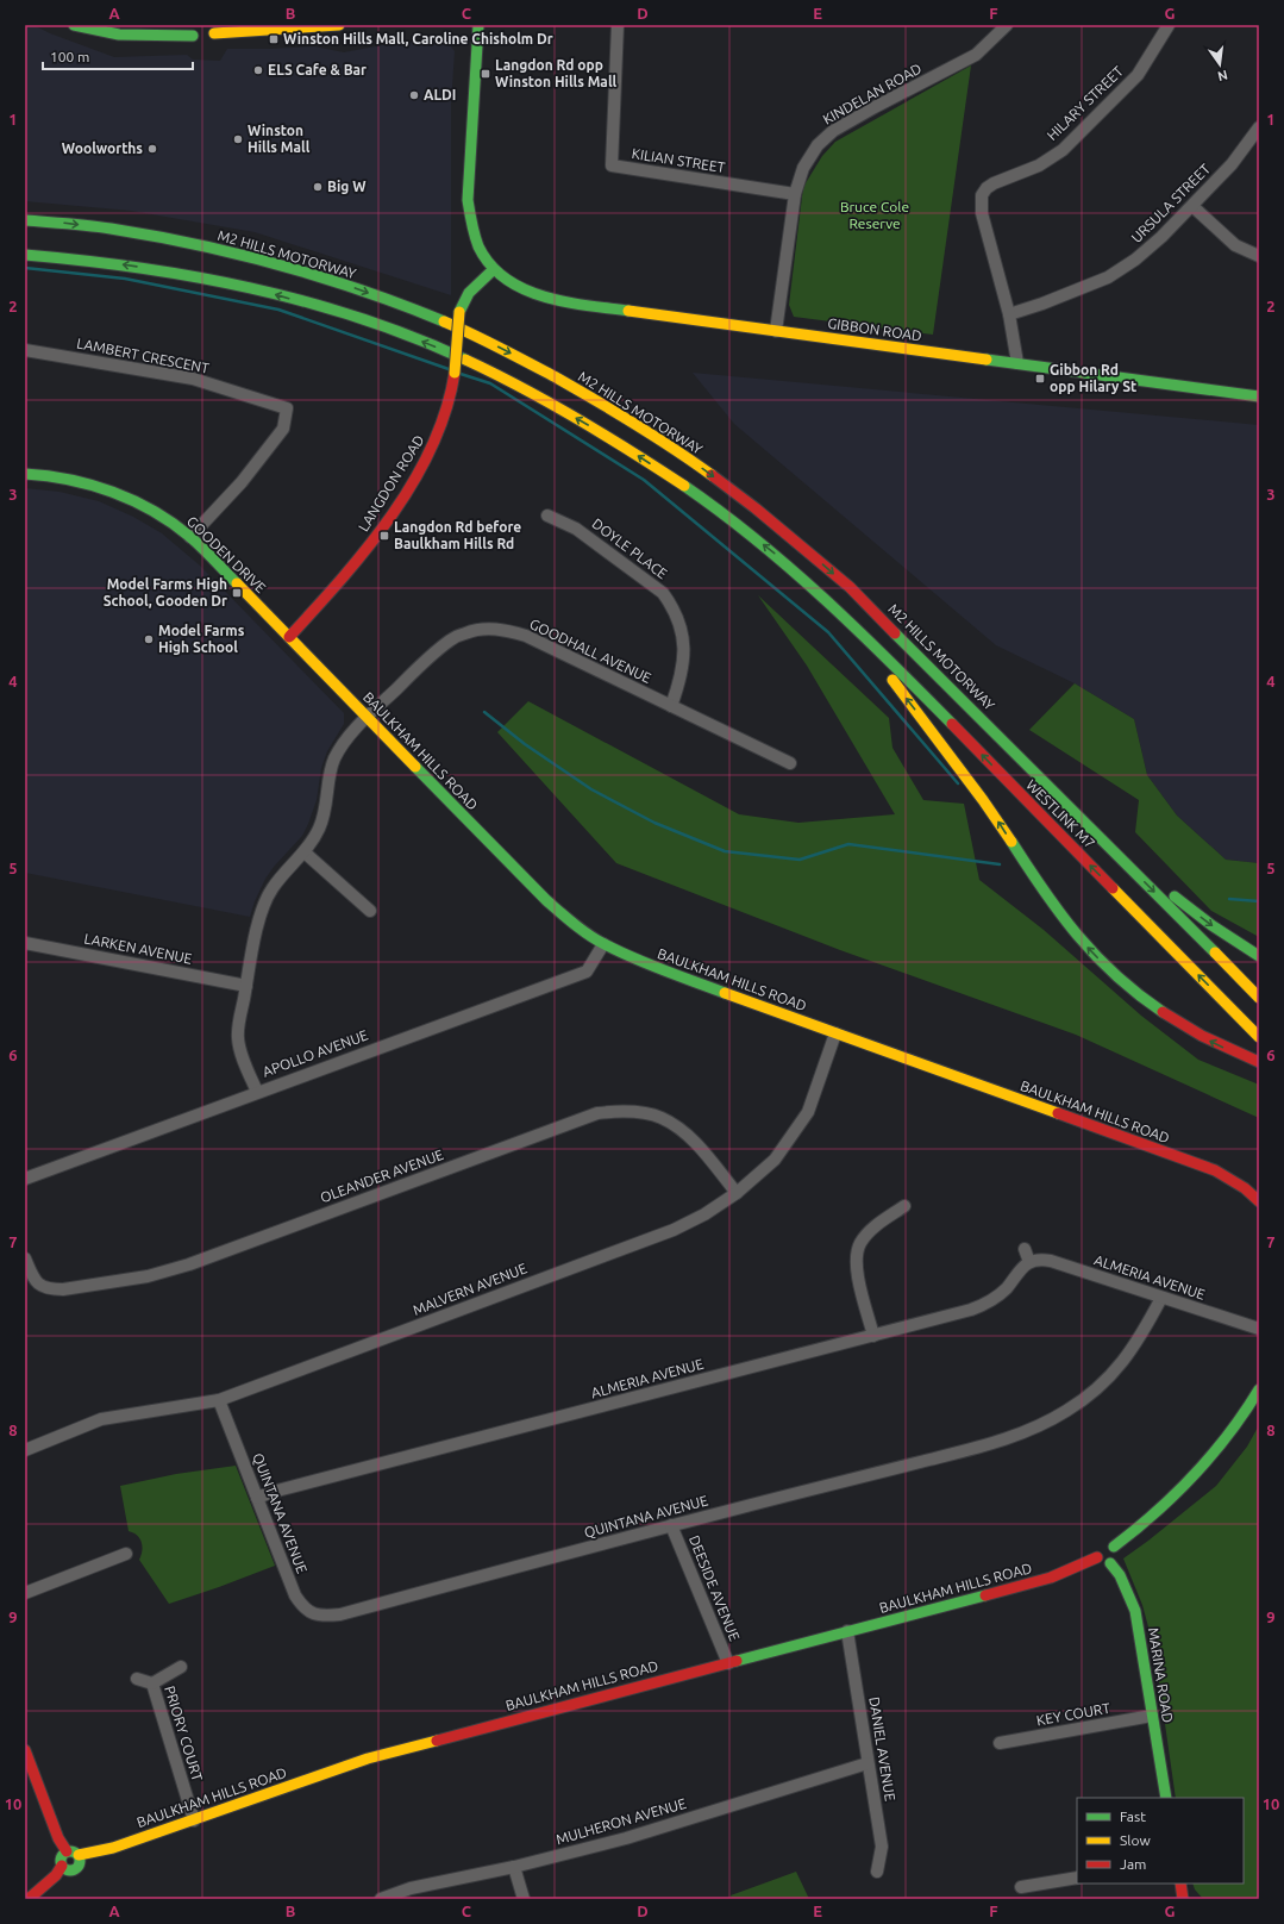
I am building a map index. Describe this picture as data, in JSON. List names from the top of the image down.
{
  "streets": {
    "main road": [
      "M2 HILLS MOTORWAY",
      "GIBBON ROAD",
      "LANGDON ROAD",
      "GOODEN DRIVE",
      "BAULKHAM HILLS ROAD",
      "WESTLINK M7",
      "MARINA ROAD"
    ],
    "street": [
      "KINDELAN ROAD",
      "HILARY STREET",
      "KILIAN STREET",
      "URSULA STREET",
      "LAMBERT CRESCENT",
      "DOYLE PLACE",
      "GOODHALL AVENUE",
      "LARKEN AVENUE",
      "APOLLO AVENUE",
      "OLEANDER AVENUE",
      "ALMERIA AVENUE",
      "MALVERN AVENUE",
      "QUINTANA AVENUE",
      "DEESIDE AVENUE",
      "KEY COURT",
      "PRIORY COURT",
      "DANIEL AVENUE",
      "MULHERON AVENUE"
    ]
  },
  "crossings": [
    ["KINDELAN ROAD", "KILIAN STREET"],
    ["KINDELAN ROAD", "GIBBON ROAD"],
    ["HILARY STREET", "URSULA STREET"],
    ["HILARY STREET", "GIBBON ROAD"],
    ["GIBBON ROAD", "LANGDON ROAD"],
    ["LAMBERT CRESCENT", "GOODEN DRIVE"],
    ["LANGDON ROAD", "GOODEN DRIVE"],
    ["LANGDON ROAD", "BAULKHAM HILLS ROAD"],
    ["DOYLE PLACE", "GOODHALL AVENUE"],
    ["GOODEN DRIVE", "BAULKHAM HILLS ROAD"],
    ["GOODHALL AVENUE", "BAULKHAM HILLS ROAD"],
    ["GOODHALL AVENUE", "LARKEN AVENUE"],
    ["GOODHALL AVENUE", "APOLLO AVENUE"],
    ["BAULKHAM HILLS ROAD", "APOLLO AVENUE"],
    ["BAULKHAM HILLS ROAD", "MALVERN AVENUE"],
    ["BAULKHAM HILLS ROAD", "DEESIDE AVENUE"],
    ["BAULKHAM HILLS ROAD", "PRIORY COURT"],
    ["BAULKHAM HILLS ROAD", "DANIEL AVENUE"],
    ["OLEANDER AVENUE", "MALVERN AVENUE"],
    ["ALMERIA AVENUE", "QUINTANA AVENUE"],
    ["MALVERN AVENUE", "QUINTANA AVENUE"],
    ["QUINTANA AVENUE", "DEESIDE AVENUE"],
    ["MARINA ROAD", "KEY COURT"],
    ["DANIEL AVENUE", "MULHERON AVENUE"]
  ],
  "parks": ["Bruce Cole Reserve"],
  "places": {
    "transit": [
      "Winston Hills Mall, Caroline Chisholm Dr",
      "Langdon Rd opp Winston Hills Mall",
      "Gibbon Rd opp Hilary St",
      "Langdon Rd before Baulkham Hills Rd",
      "Model Farms High School, Gooden Dr"
    ],
    "other": [
      "ELS Cafe & Bar",
      "ALDI",
      "Winston Hills Mall",
      "Woolworths",
      "Big W",
      "Model Farms High School"
    ]
  },
  "legend": ["Fast", "Slow", "Jam"],
  "scale_bar": "100 m",
  "north": "bottom",
  "grid": {
    "columns": [
      "A",
      "B",
      "C",
      "D",
      "E",
      "F",
      "G"
    ],
    "rows": [
      "1",
      "2",
      "3",
      "4",
      "5",
      "6",
      "7",
      "8",
      "9",
      "10"
    ]
  }
}
